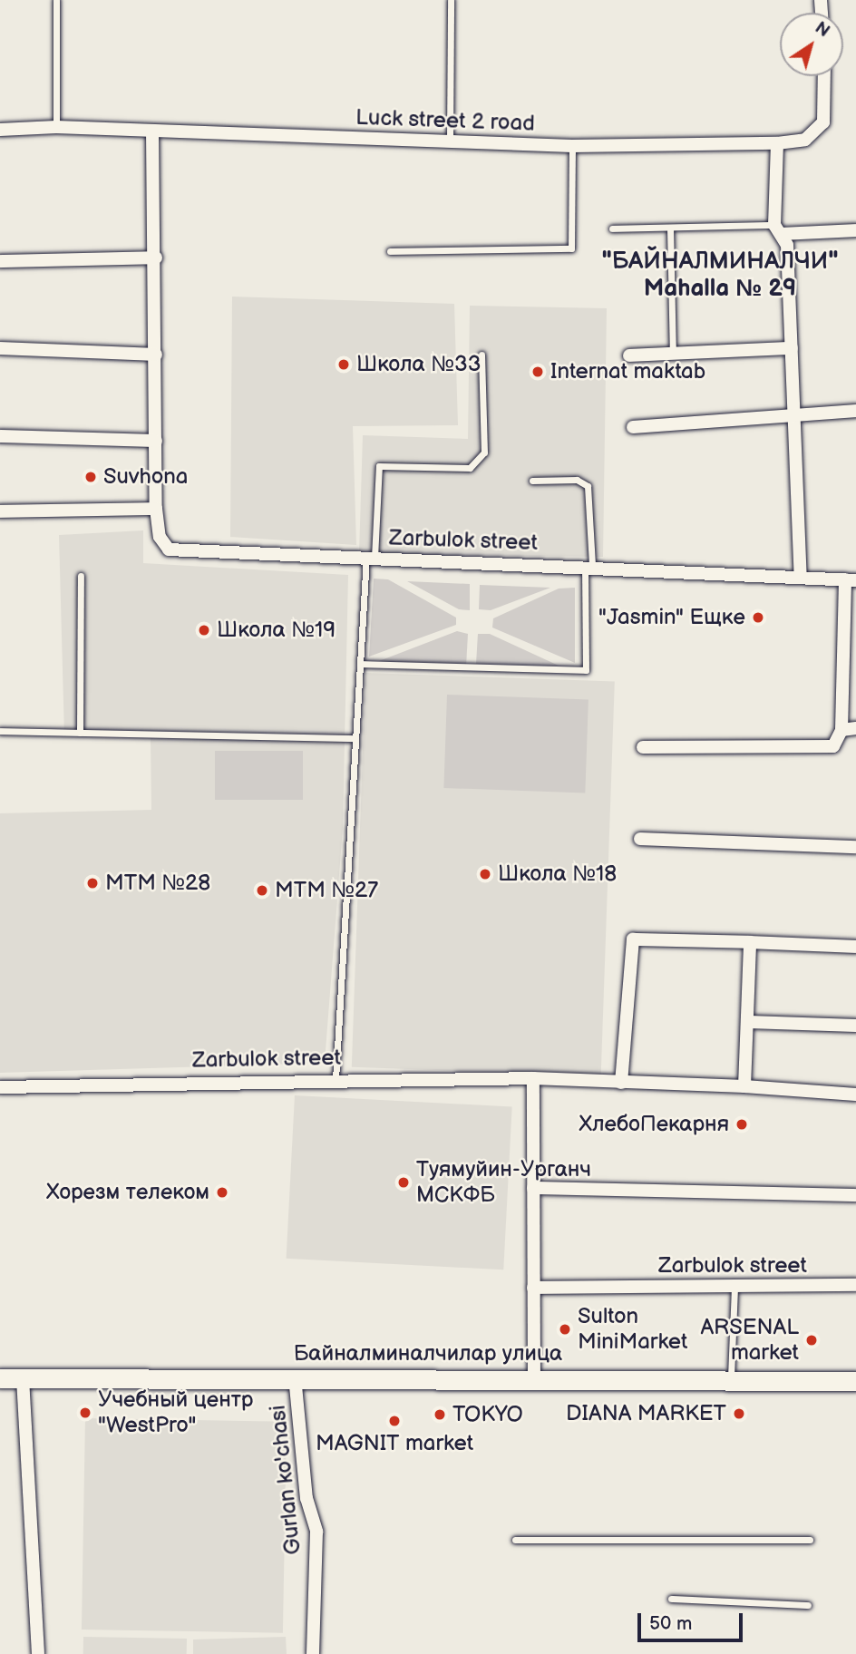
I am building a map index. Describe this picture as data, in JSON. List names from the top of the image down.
{
  "streets": {
    "street": [
      "Luck street 2 road",
      "Zarbulok street",
      "Байналминалчилар улица",
      "Gurlan ko'chasi"
    ]
  },
  "crossings": [
    ["Luck street 2 road", "Zarbulok street"],
    ["Байналминалчилар улица", "Gurlan ko'chasi"]
  ],
  "districts": ["\"БАЙНАЛМИНАЛЧИ\" Mahalla № 29"],
  "places": [
    "Школа №33",
    "Internat maktab",
    "Suvhona",
    "\"Jasmin\" Ещке",
    "Школа №19",
    "Школа №18",
    "MTM №28",
    "MTM №27",
    "ХлебоПекарня",
    "Туямуйин-Урганч МСКФБ",
    "Хорезм телеком",
    "Sulton MiniMarket",
    "ARSENAL market",
    "Учебный центр \"WestPro\"",
    "DIANA MARKET",
    "TOKYO",
    "MAGNIT market"
  ],
  "scale_bar": "50 m",
  "north": "top right"
}
